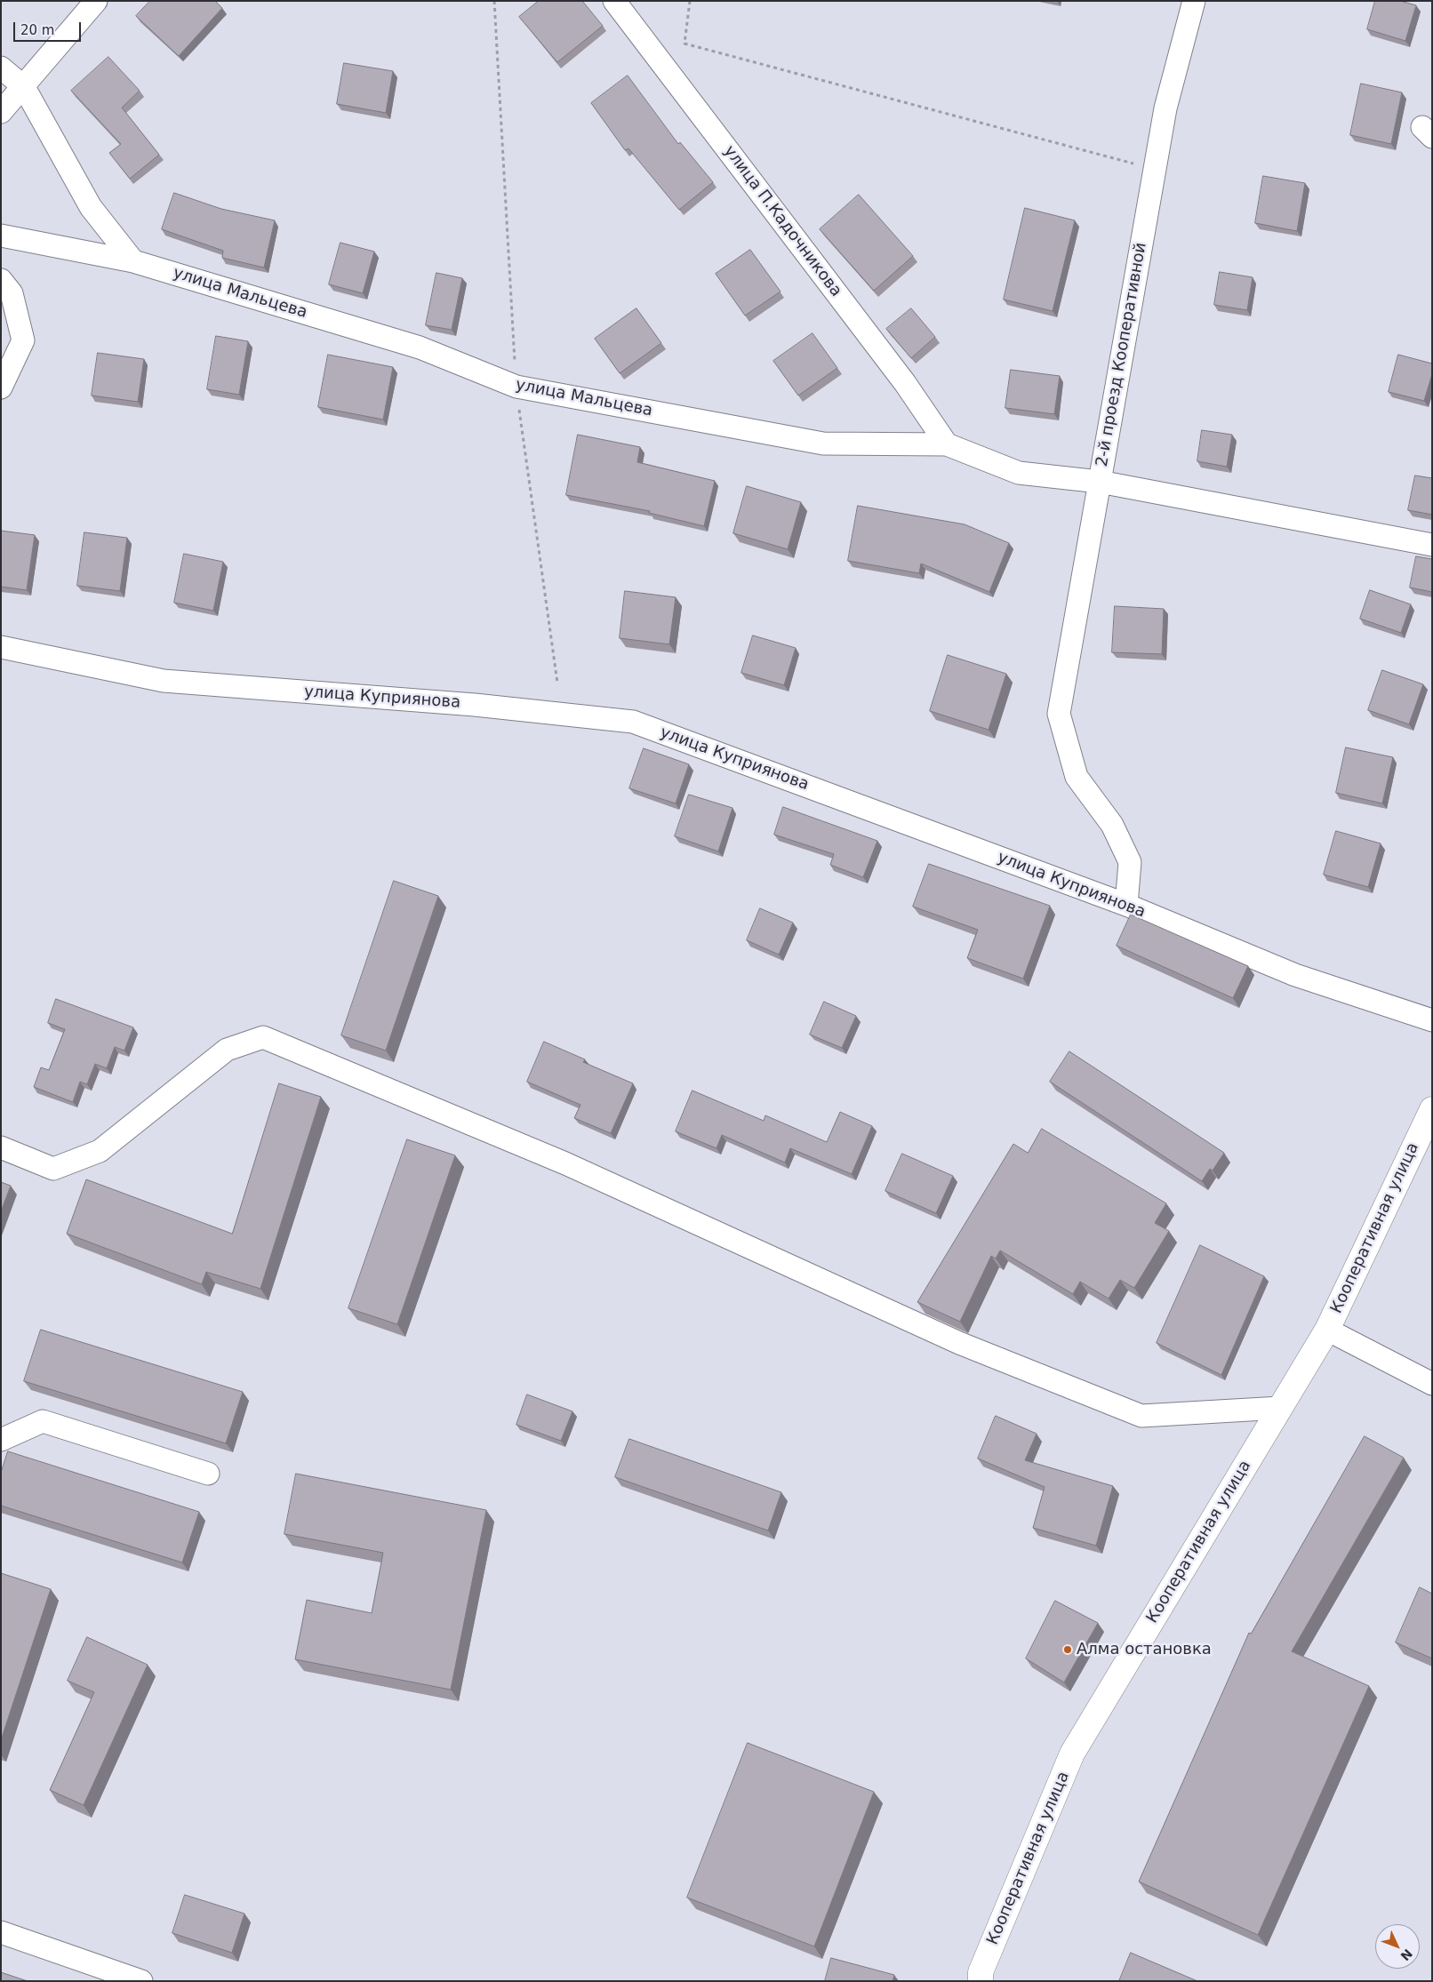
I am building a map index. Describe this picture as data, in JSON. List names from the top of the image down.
{
  "streets": {
    "main road": ["Кооперативная улица"],
    "street": [
      "улица П.Кадочникова",
      "улица Мальцева",
      "2-й проезд Кооперативной",
      "улица Куприянова"
    ]
  },
  "crossings": [
    ["улица П.Кадочникова", "улица Мальцева"],
    ["улица Мальцева", "2-й проезд Кооперативной"]
  ],
  "places": ["Алма остановка"],
  "scale_bar": "20 m",
  "north": "bottom right"
}
